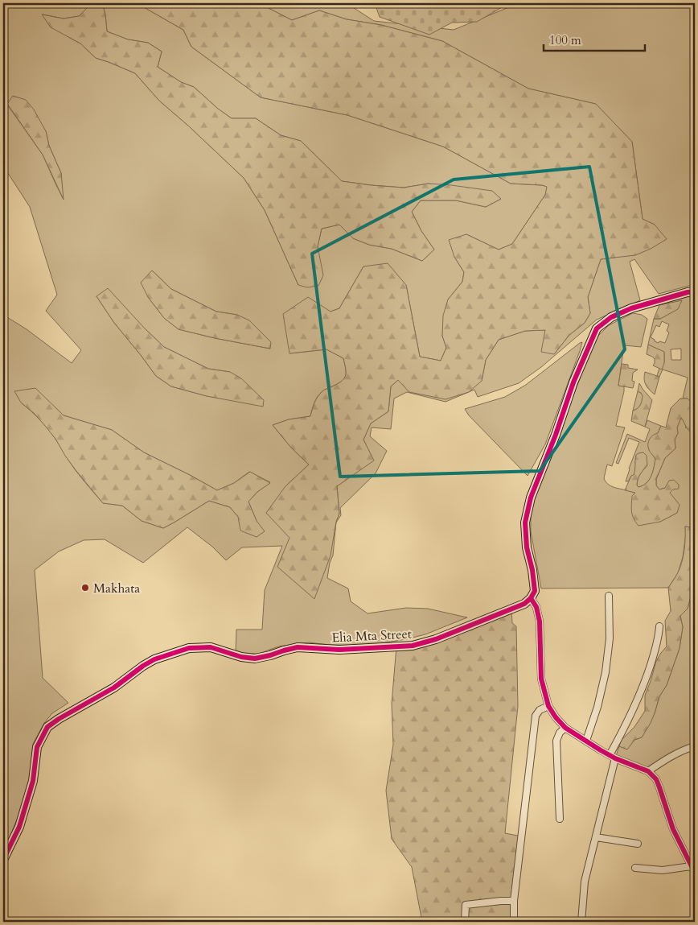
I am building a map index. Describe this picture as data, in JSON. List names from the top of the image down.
{
  "streets": {
    "street": ["Elia Mta Street"]
  },
  "places": ["Makhata"],
  "scale_bar": "100 m"
}
